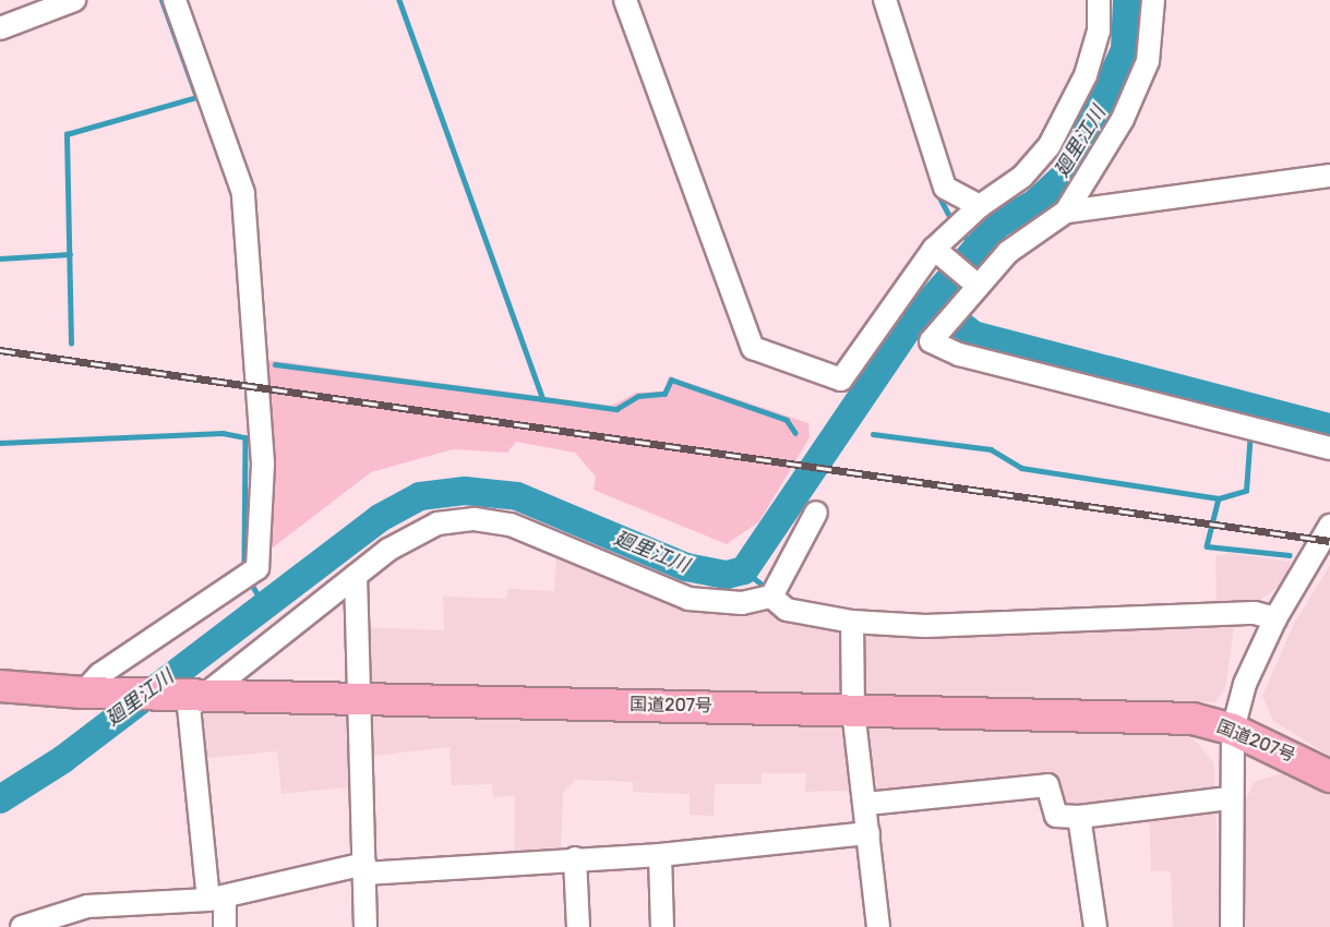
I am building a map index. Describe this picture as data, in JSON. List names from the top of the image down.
{
  "streets": {
    "highway": ["国道207号"]
  },
  "water": ["廻里江川"]
}
